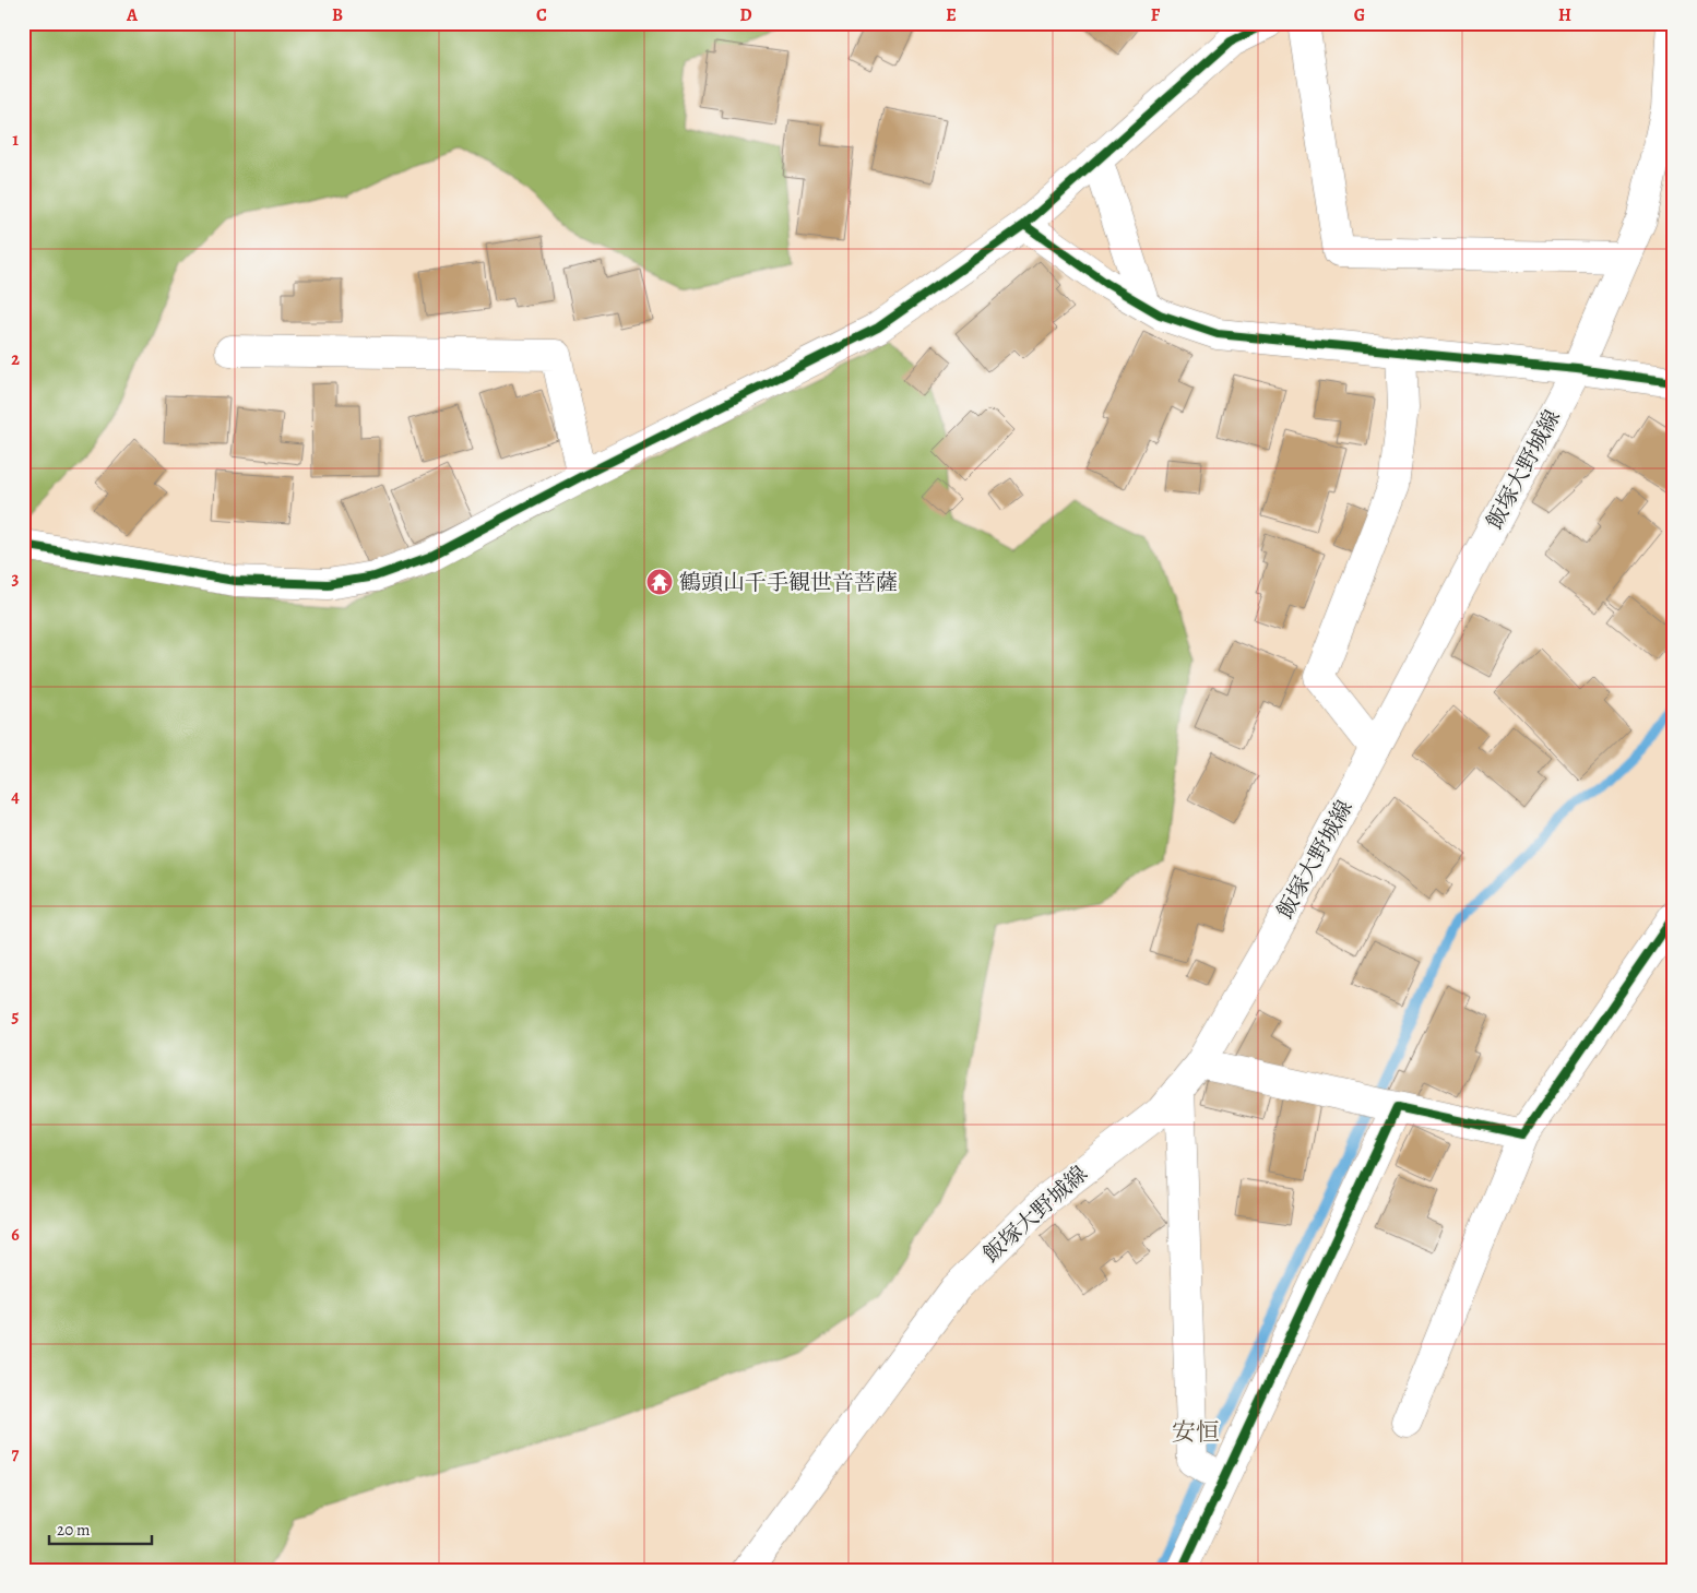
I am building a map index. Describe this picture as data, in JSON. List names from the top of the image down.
{
  "streets": {
    "street": ["飯塚大野城線"]
  },
  "districts": ["安恒"],
  "places": {
    "temple": ["鶴頭山千手観世音菩薩"]
  },
  "scale_bar": "20 m",
  "grid": {
    "columns": [
      "A",
      "B",
      "C",
      "D",
      "E",
      "F",
      "G",
      "H"
    ],
    "rows": [
      "1",
      "2",
      "3",
      "4",
      "5",
      "6",
      "7"
    ]
  }
}
